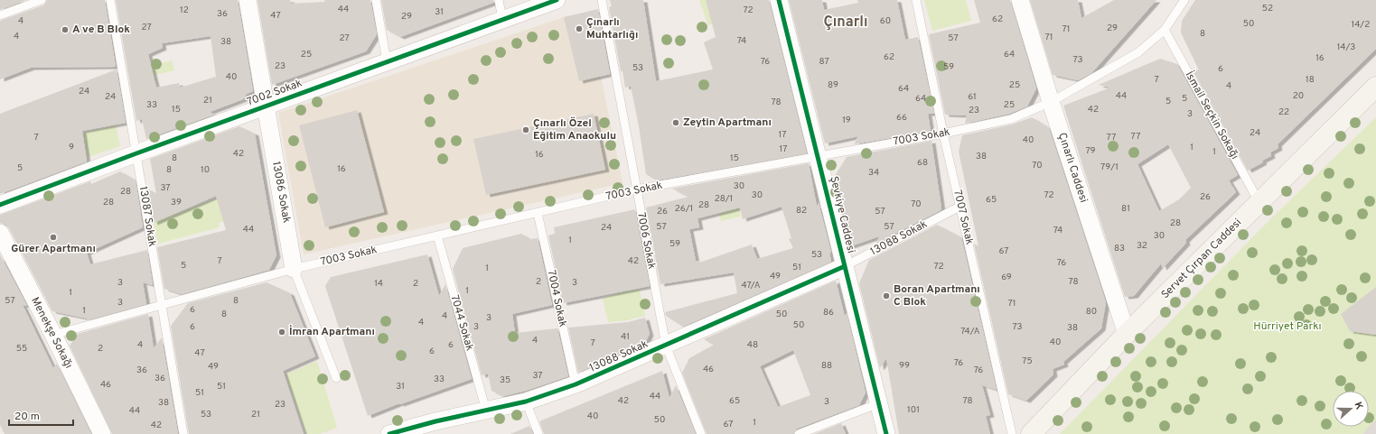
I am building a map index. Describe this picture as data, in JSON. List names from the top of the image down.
{
  "streets": {
    "main road": ["Servet Çırpan Caddesi"],
    "street": [
      "7002 Sokak",
      "Çınarlı Caddesi",
      "13086 Sokak",
      "Şevkiye Caddesi",
      "13088 Sokak",
      "Menekşe Sokağı"
    ],
    "lane": [
      "İsmail Seçkin Sokağı",
      "7003 Sokak",
      "13087 Sokak",
      "7007 Sokak",
      "7006 Sokak",
      "7004 Sokak",
      "7044 Sokak"
    ]
  },
  "crossings": [
    ["7002 Sokak", "13086 Sokak"],
    ["7002 Sokak", "13087 Sokak"],
    ["İsmail Seçkin Sokağı", "7003 Sokak"],
    ["İsmail Seçkin Sokağı", "Servet Çırpan Caddesi"],
    ["7003 Sokak", "Çınarlı Caddesi"],
    ["7003 Sokak", "13086 Sokak"],
    ["7003 Sokak", "Şevkiye Caddesi"],
    ["7003 Sokak", "13087 Sokak"],
    ["7003 Sokak", "7007 Sokak"],
    ["7003 Sokak", "7006 Sokak"],
    ["7003 Sokak", "7004 Sokak"],
    ["7003 Sokak", "7044 Sokak"],
    ["7003 Sokak", "Menekşe Sokağı"],
    ["Çınarlı Caddesi", "Servet Çırpan Caddesi"],
    ["Şevkiye Caddesi", "13088 Sokak"],
    ["7007 Sokak", "13088 Sokak"],
    ["13088 Sokak", "7006 Sokak"],
    ["13088 Sokak", "7004 Sokak"],
    ["13088 Sokak", "7044 Sokak"]
  ],
  "districts": ["Çınarlı"],
  "parks": ["Hürriyet Parkı"],
  "places": [
    "Çınarlı Muhtarlığı",
    "A ve B Blok",
    "Zeytin Apartmanı",
    "Çınarlı Özel Eğitim Anaokulu",
    "Gürer Apartmanı",
    "Boran Apartmanı C Blok",
    "İmran Apartmanı"
  ],
  "house_numbers": [
    "52",
    "44",
    "12",
    "72",
    "31",
    "36",
    "47",
    "29",
    "62",
    "4",
    "60",
    "50",
    "14/2",
    "27",
    "29",
    "71",
    "8",
    "4",
    "71",
    "27",
    "57",
    "74",
    "38",
    "14/3",
    "25",
    "64",
    "62",
    "16",
    "73",
    "76",
    "87",
    "23",
    "59",
    "53",
    "6",
    "40",
    "7",
    "18",
    "89",
    "25",
    "4",
    "64",
    "24",
    "44",
    "20",
    "24",
    "61",
    "64",
    "5",
    "21",
    "5",
    "78",
    "33",
    "25",
    "15",
    "42",
    "23",
    "22",
    "3",
    "66",
    "19",
    "24",
    "17",
    "77",
    "7",
    "77",
    "40",
    "9",
    "1",
    "17",
    "79",
    "1",
    "42",
    "16",
    "38",
    "8",
    "15",
    "68",
    "70",
    "79/1",
    "5",
    "16",
    "8",
    "10",
    "34",
    "30",
    "37",
    "28",
    "30",
    "72",
    "26",
    "28/1",
    "65",
    "28",
    "39",
    "70",
    "28",
    "26/1",
    "81",
    "82",
    "26",
    "57",
    "28",
    "57",
    "57",
    "24",
    "44",
    "74",
    "30",
    "1",
    "59",
    "32",
    "83",
    "67",
    "53",
    "7",
    "42",
    "76",
    "5",
    "72",
    "51",
    "1",
    "49",
    "69",
    "2",
    "78",
    "3",
    "3",
    "14",
    "2",
    "47/A",
    "1",
    "1",
    "57",
    "8",
    "3",
    "71",
    "6",
    "1",
    "80",
    "86",
    "8",
    "50",
    "4",
    "3",
    "4",
    "50",
    "6",
    "3",
    "73",
    "38",
    "74/A",
    "41",
    "4",
    "40",
    "7",
    "4",
    "6",
    "48",
    "55",
    "2",
    "6",
    "47",
    "75",
    "76",
    "88",
    "99",
    "49",
    "46",
    "36",
    "76",
    "37",
    "36",
    "33",
    "35",
    "46",
    "51",
    "31",
    "51",
    "44",
    "42",
    "65",
    "78",
    "3",
    "38",
    "23",
    "101",
    "44",
    "53",
    "21",
    "40",
    "50",
    "1",
    "67",
    "42"
  ],
  "scale_bar": "20 m",
  "north": "right"
}
